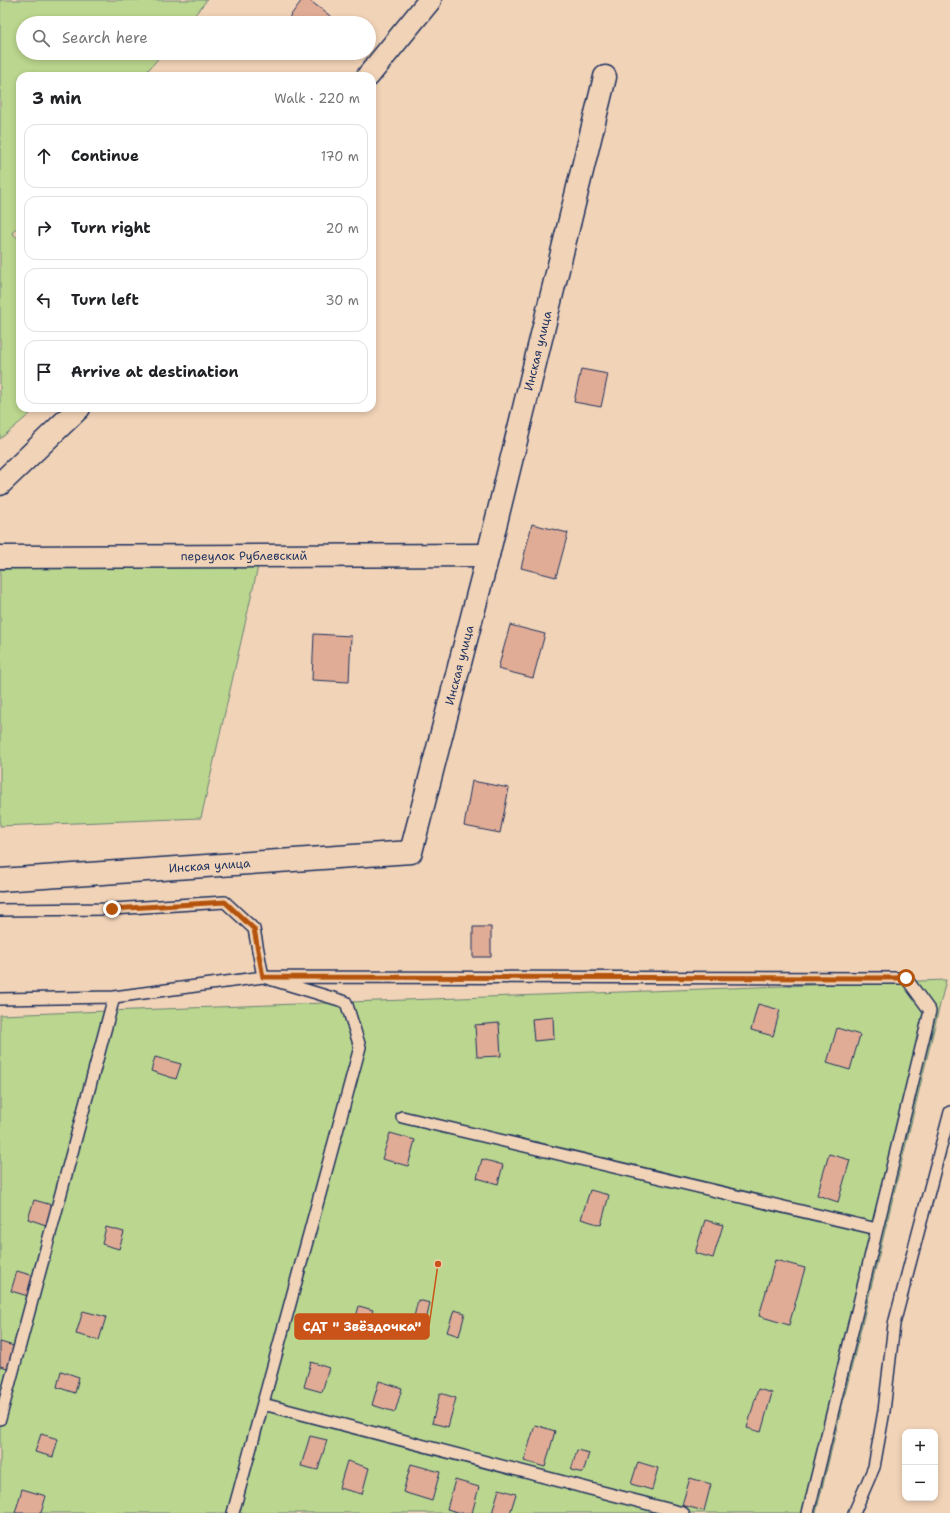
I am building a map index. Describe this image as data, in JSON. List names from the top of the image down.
{
  "streets": {
    "street": ["Инская улица", "переулок Рублевский"]
  },
  "crossings": [
    ["Инская улица", "переулок Рублевский"]
  ],
  "places": ["СДТ \" Звёздочка\""],
  "page": {
    "search": "Search here",
    "heading": ["3 min", "Walk · 220 m"],
    "list": [
      ["Continue", "170 m"],
      ["Turn right", "20 m"],
      ["Turn left", "30 m"],
      "Arrive at destination"
    ],
    "map_buttons": ["+", "−"]
  }
}
